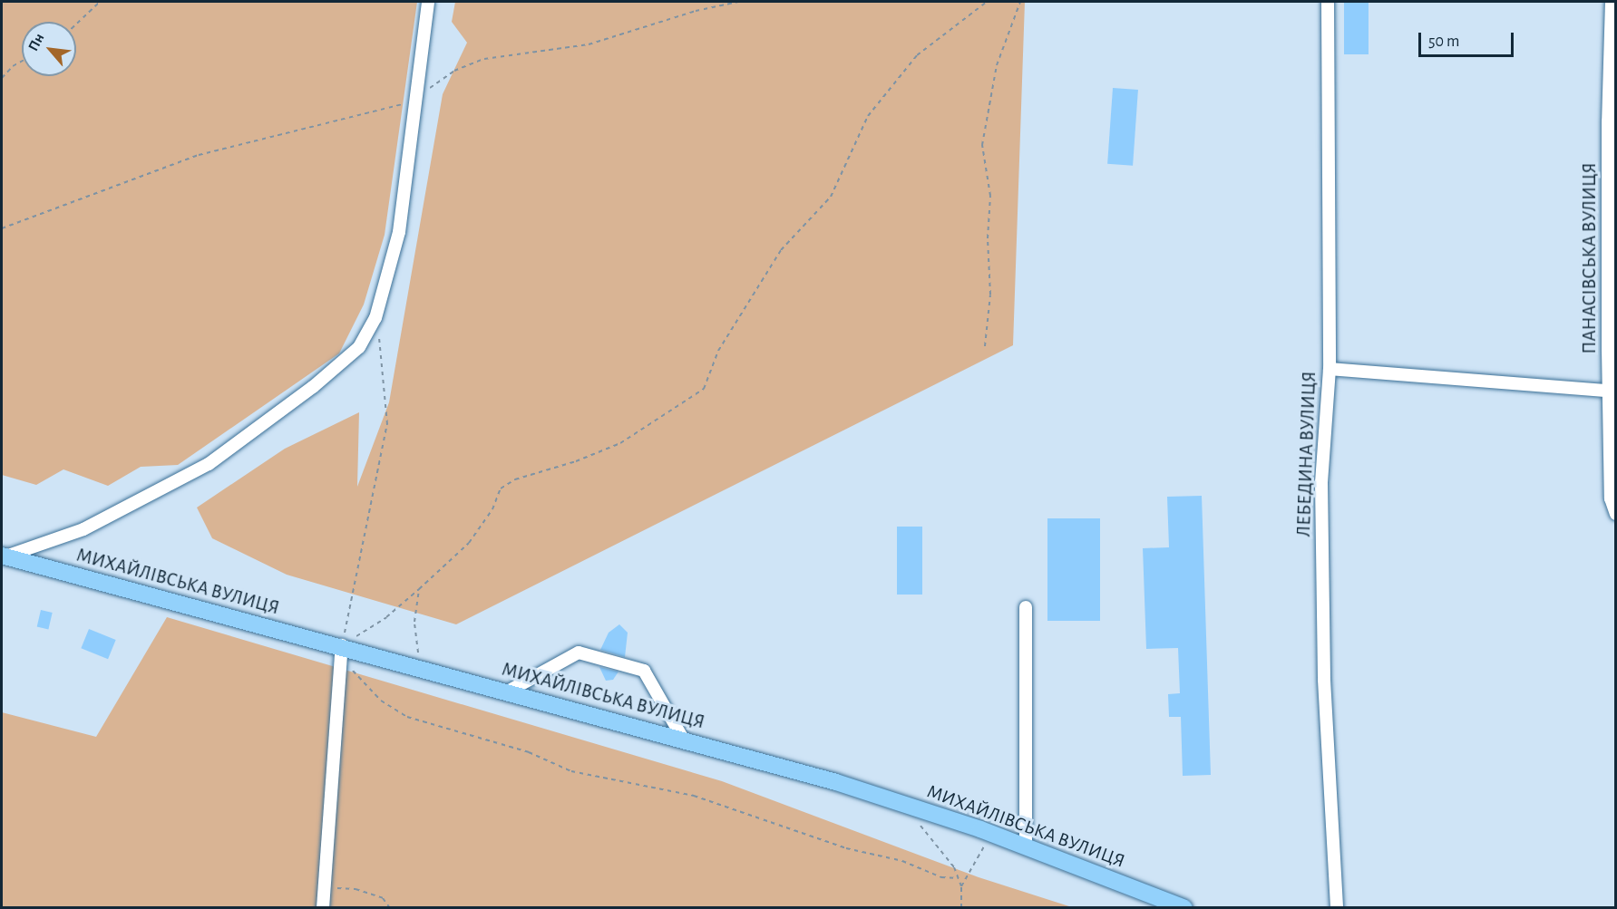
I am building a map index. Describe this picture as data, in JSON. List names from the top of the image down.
{
  "streets": {
    "main road": ["МИХАЙЛІВСЬКА ВУЛИЦЯ"],
    "street": ["ПАНАСІВСЬКА ВУЛИЦЯ", "ЛЕБЕДИНА ВУЛИЦЯ"]
  },
  "scale_bar": "50 m",
  "north": "top left"
}
